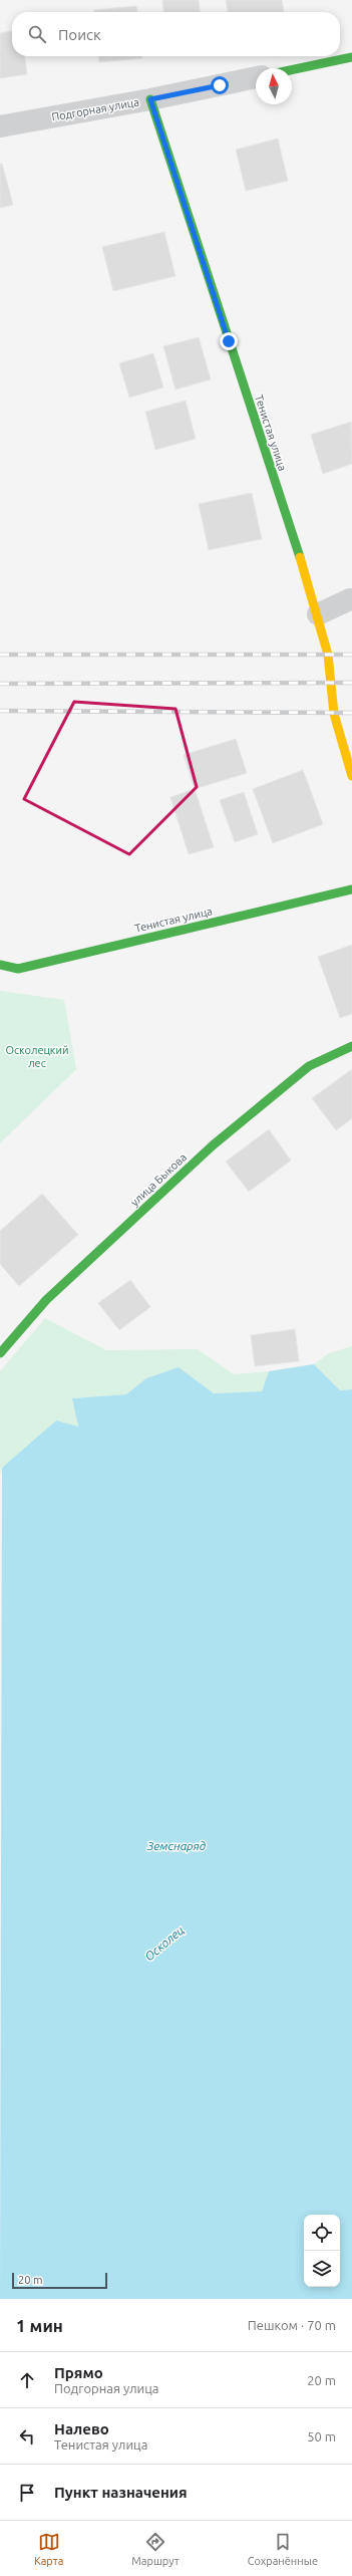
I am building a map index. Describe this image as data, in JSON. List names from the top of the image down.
{
  "streets": {
    "street": ["Подгорная улица", "Тенистая улица", "улица Быкова"]
  },
  "crossings": [
    ["Подгорная улица", "Тенистая улица"]
  ],
  "water": ["Земснаряд", "Осколец"],
  "parks": ["Осколецкий лес"],
  "scale_bar": "20 m",
  "north": "top",
  "page": {
    "search": "Поиск",
    "scale": "20 m",
    "heading": ["1 мин", "Пешком · 70 m"],
    "list": [
      ["Прямо", "Подгорная улица", "20 m"],
      ["Налево", "Тенистая улица", "50 m"],
      "Пункт назначения"
    ],
    "nav": ["Карта", "Маршрут", "Сохранённые"]
  }
}
